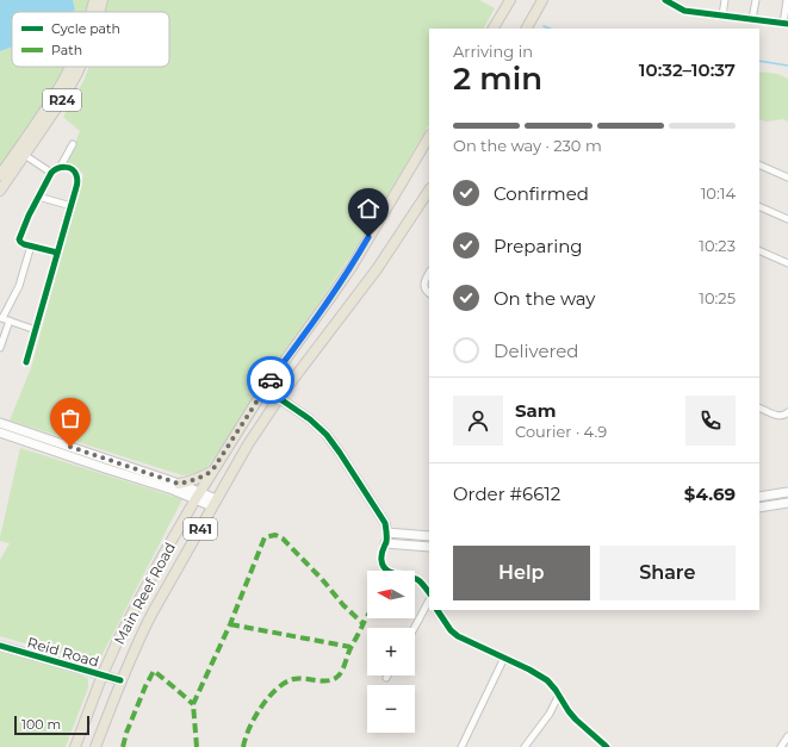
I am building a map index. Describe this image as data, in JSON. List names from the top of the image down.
{
  "streets": {
    "main road": ["R24", "R41", "Main Reef Road"],
    "street": ["Reid Road"]
  },
  "crossings": [
    ["Main Reef Road", "Reid Road"]
  ],
  "legend": ["Cycle path", "Path"],
  "scale_bar": "100 m",
  "north": "left",
  "page": {
    "heading": ["2 min", "Arriving in", "10:32–10:37"],
    "panel": [
      "Sam",
      "Courier · 4.9",
      "Order #6612",
      "$4.69"
    ],
    "bar": "On the way · 230 m",
    "list": [
      ["Confirmed", "10:14"],
      ["Preparing", "10:23"],
      ["On the way", "10:25"],
      "Delivered"
    ],
    "buttons": ["Help", "Share"],
    "map_buttons": ["+", "−"],
    "scale": "100 m"
  }
}
